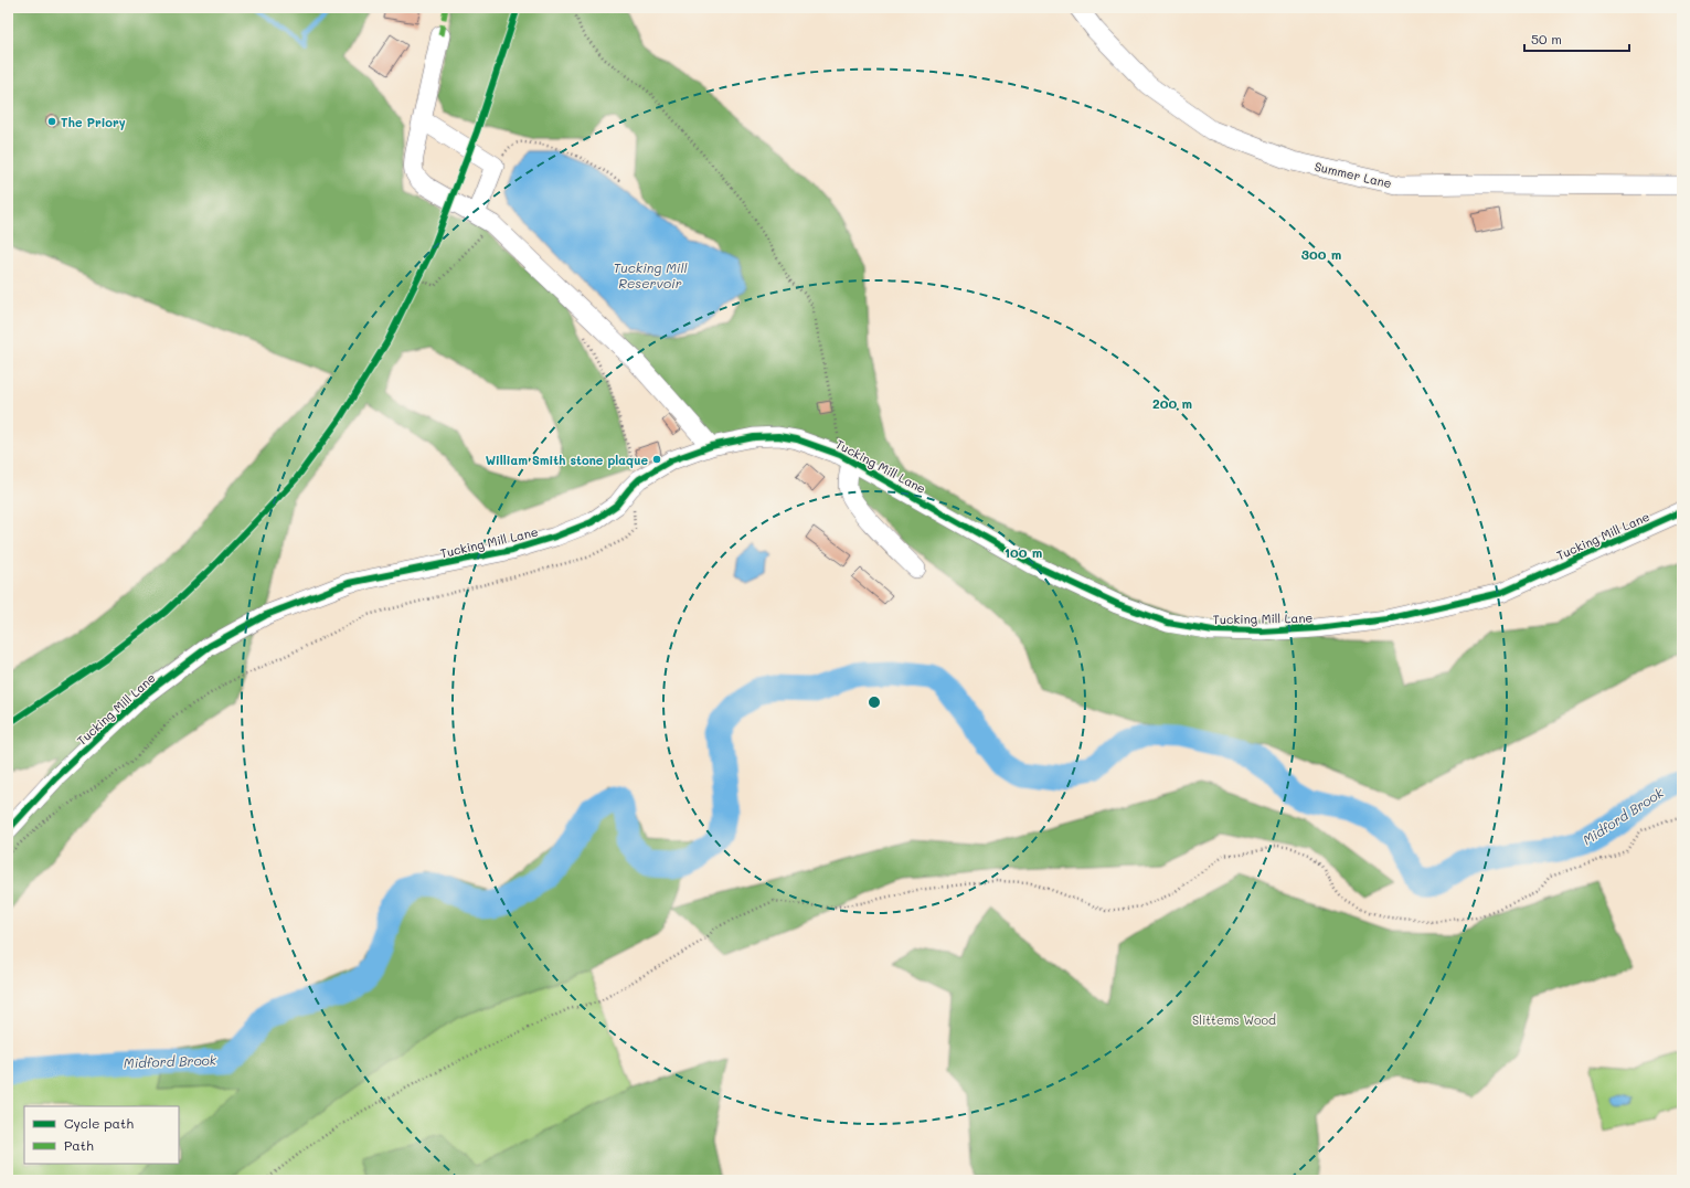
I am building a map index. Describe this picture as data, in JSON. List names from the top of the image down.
{
  "streets": {
    "street": ["Summer Lane", "Tucking Mill Lane"]
  },
  "water": ["Tucking Mill Reservoir", "Midford Brook"],
  "parks": ["Slittems Wood"],
  "places": ["The Priory", "William Smith stone plaque"],
  "legend": ["Cycle path", "Path"],
  "scale_bar": "50 m",
  "rings": ["300 m", "200 m", "100 m"]
}
